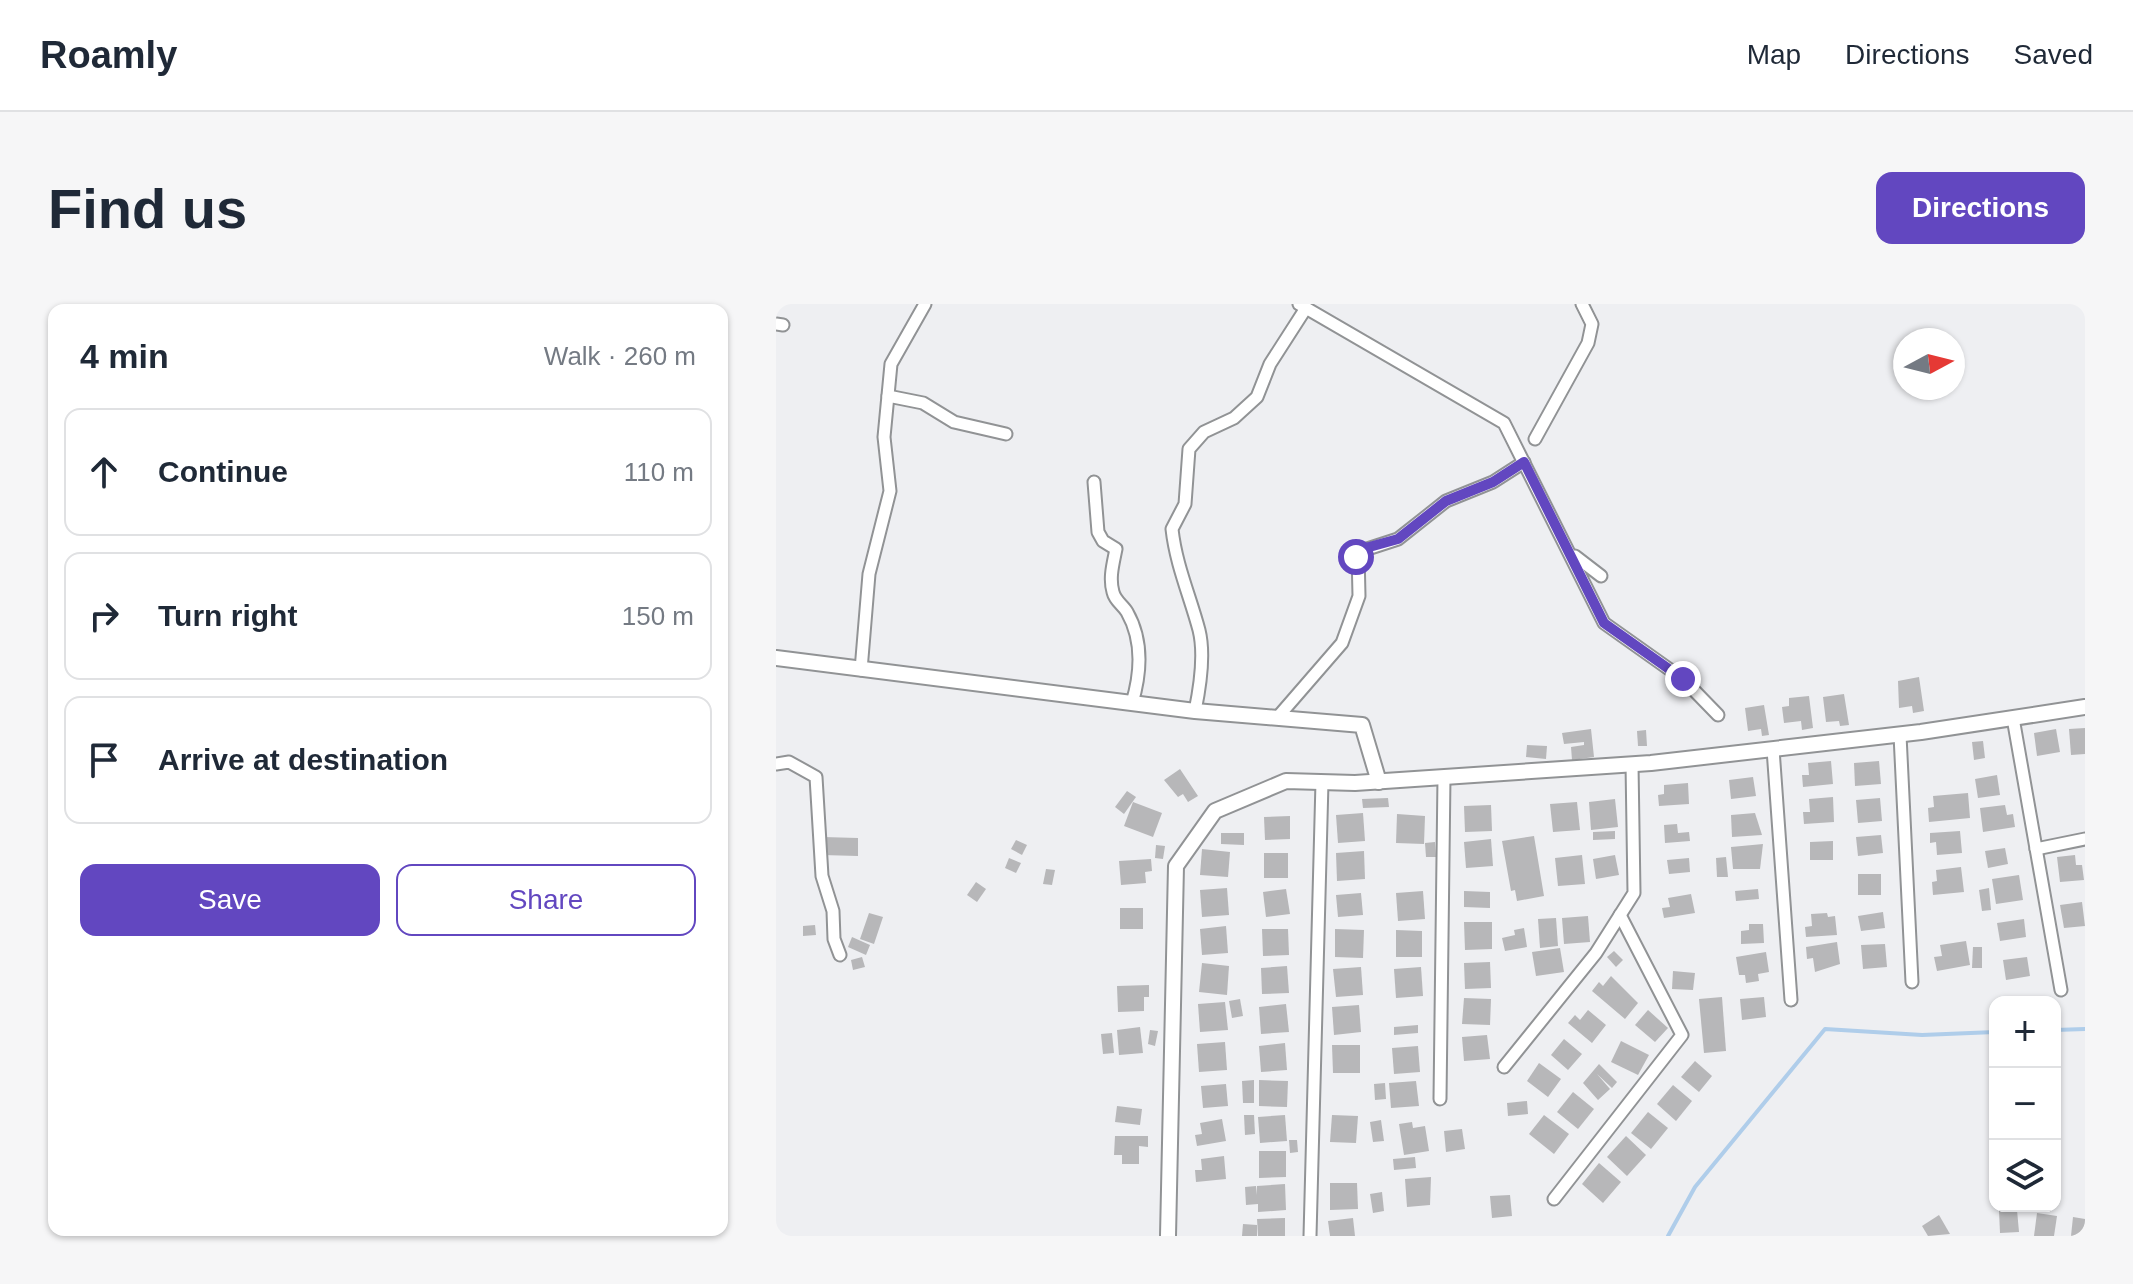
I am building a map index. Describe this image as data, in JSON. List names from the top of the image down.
{
  "north": "right",
  "page": {
    "header": "Roamly",
    "nav": ["Map", "Directions", "Saved"],
    "buttons": [
      "Directions",
      ["Save", "Share"]
    ],
    "title": "Find us",
    "heading": ["4 min", "Walk · 260 m"],
    "list": [
      ["Continue", "110 m"],
      ["Turn right", "150 m"],
      "Arrive at destination"
    ],
    "map_buttons": ["+", "−"]
  }
}
